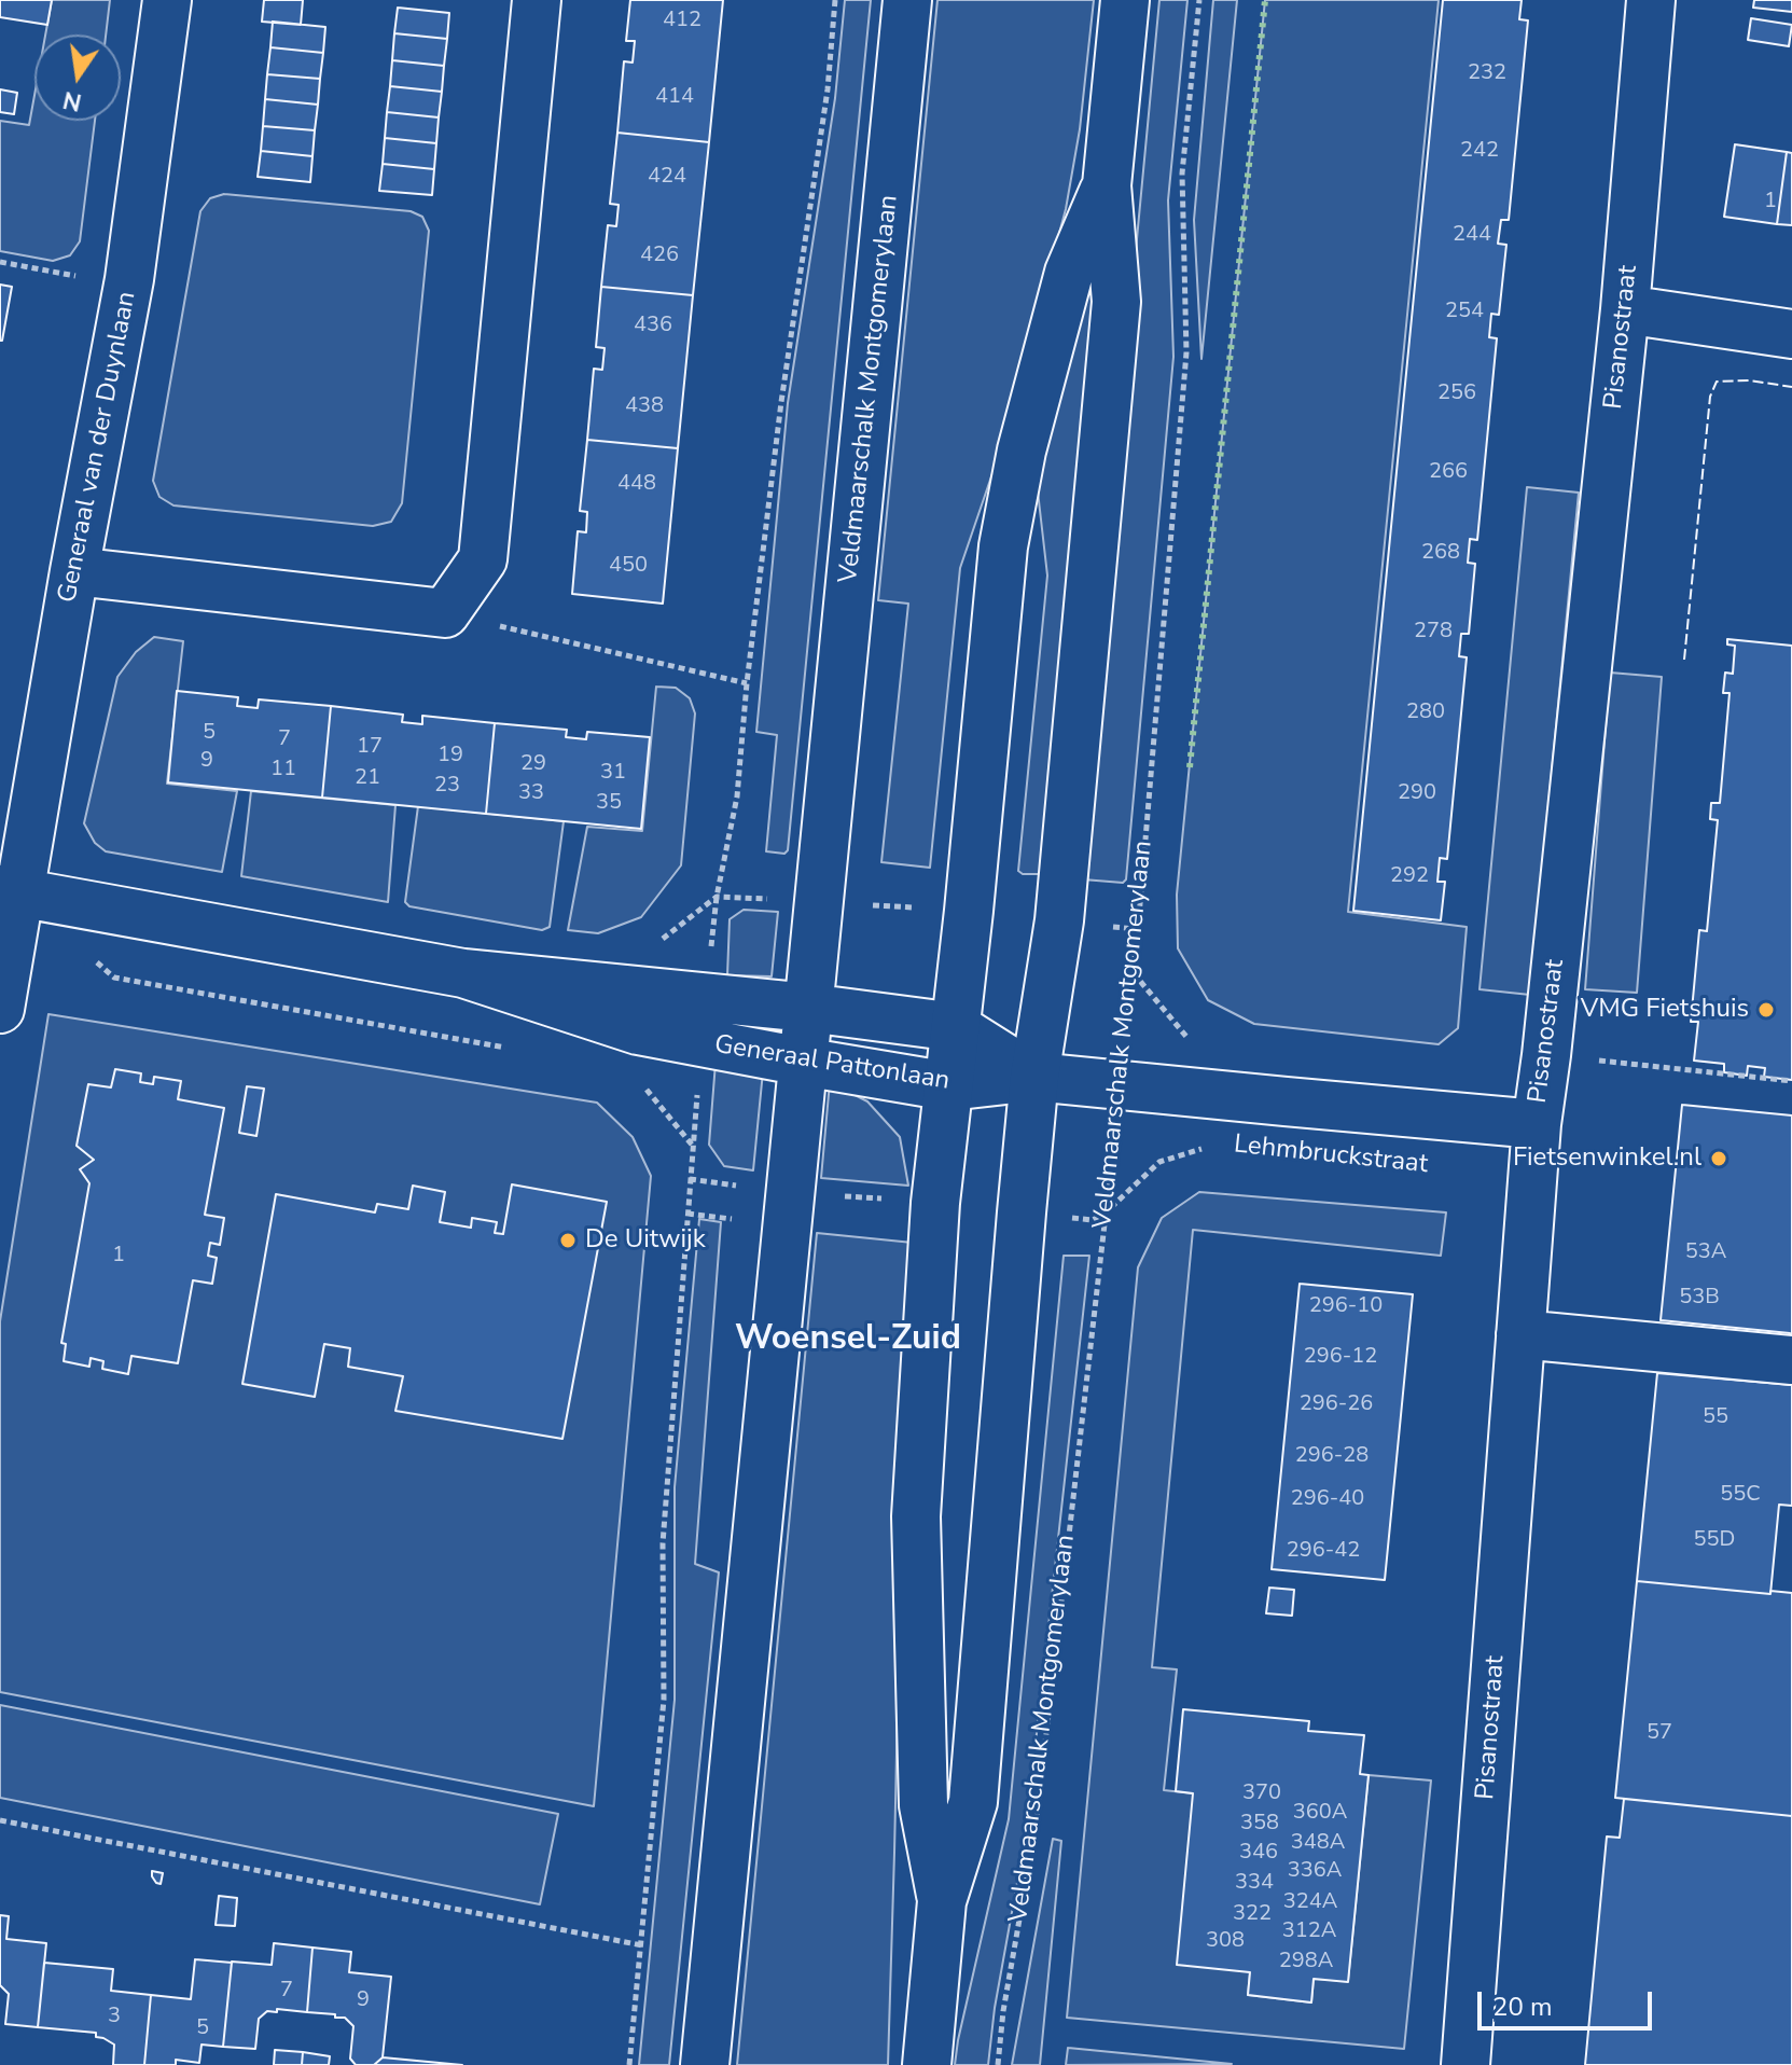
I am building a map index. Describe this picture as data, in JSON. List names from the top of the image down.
{
  "streets": {
    "street": [
      "Pisanostraat",
      "Veldmaarschalk Montgomerylaan",
      "Generaal van der Duynlaan",
      "Generaal Pattonlaan",
      "Lehmbruckstraat"
    ]
  },
  "crossings": [
    ["Pisanostraat", "Lehmbruckstraat"],
    ["Veldmaarschalk Montgomerylaan", "Generaal Pattonlaan"],
    ["Veldmaarschalk Montgomerylaan", "Lehmbruckstraat"],
    ["Generaal van der Duynlaan", "Generaal Pattonlaan"],
    ["Generaal Pattonlaan", "Lehmbruckstraat"]
  ],
  "districts": ["Woensel-Zuid"],
  "places": ["VMG Fietshuis", "Fietsenwinkel.nl", "De Uitwijk"],
  "house_numbers": [
    "412",
    "232",
    "414",
    "242",
    "424",
    "1",
    "244",
    "426",
    "254",
    "436",
    "256",
    "438",
    "266",
    "448",
    "268",
    "450",
    "278",
    "280",
    "5",
    "7",
    "17",
    "19",
    "9",
    "29",
    "11",
    "31",
    "21",
    "23",
    "33",
    "290",
    "35",
    "292",
    "53A",
    "1",
    "53B",
    "296-10",
    "296-12",
    "296-26",
    "55",
    "296-28",
    "55C",
    "296-40",
    "55D",
    "296-42",
    "57",
    "370",
    "360A",
    "358",
    "348A",
    "346",
    "336A",
    "334",
    "324A",
    "322",
    "312A",
    "308",
    "298A",
    "7",
    "9",
    "3",
    "5"
  ],
  "scale_bar": "20 m",
  "north": "bottom"
}
